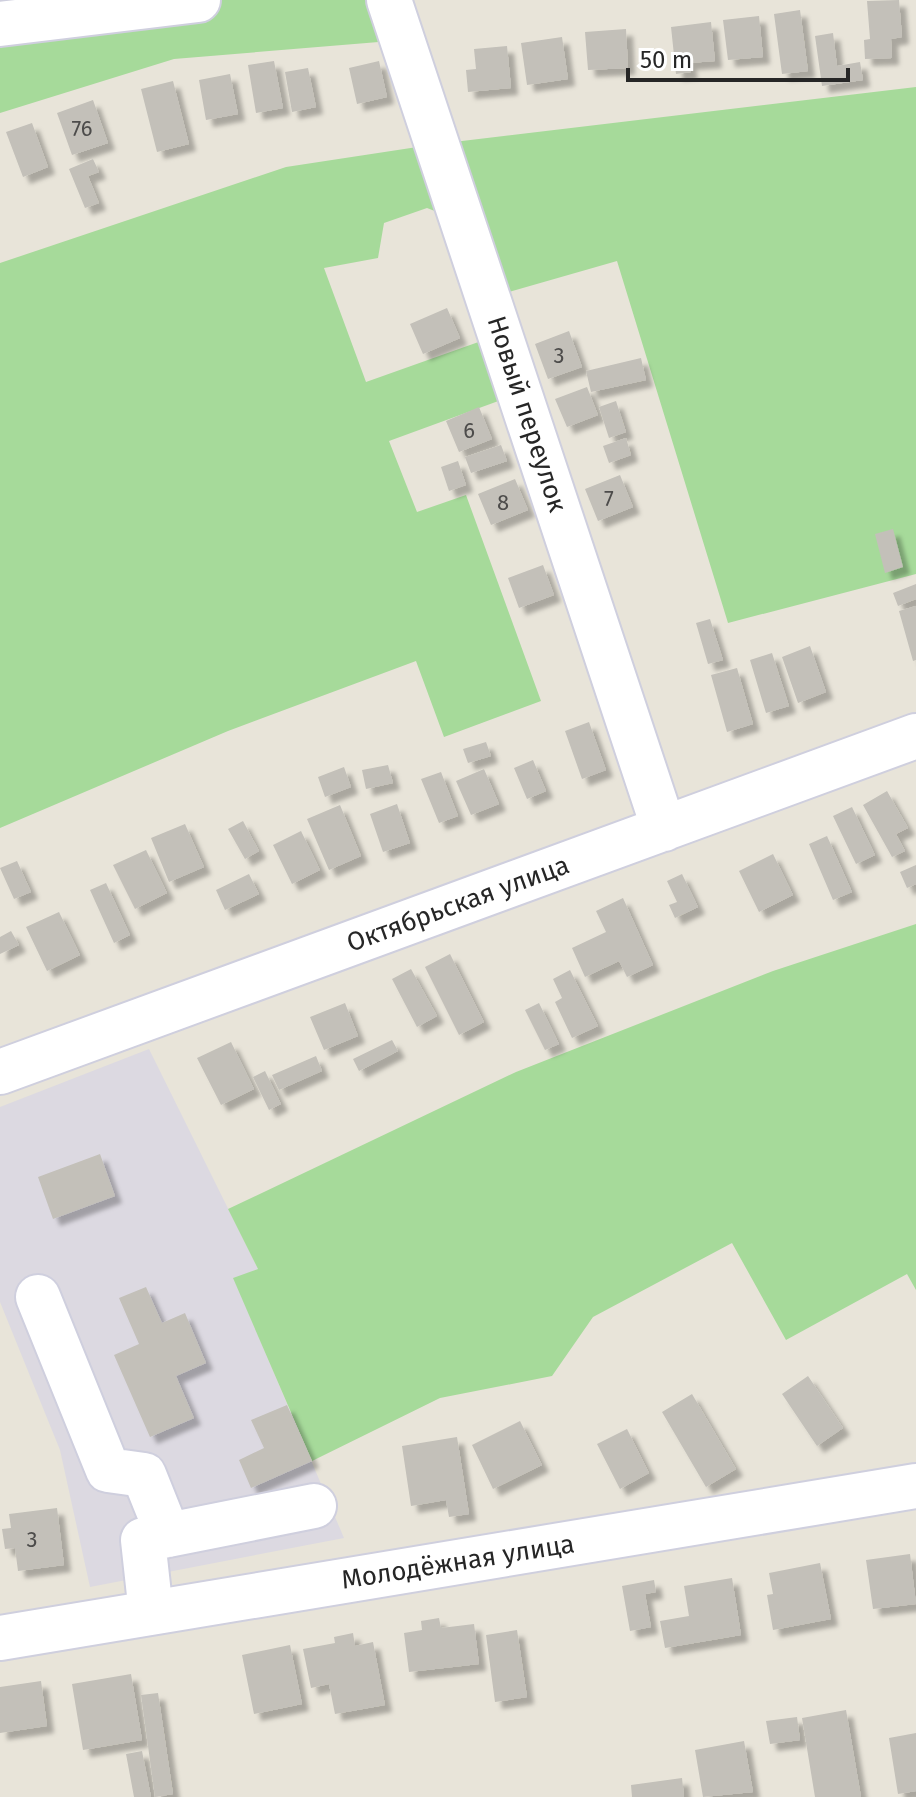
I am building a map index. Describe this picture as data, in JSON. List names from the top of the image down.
{
  "streets": {
    "street": ["Новый переулок", "Октябрьская улица", "Молодёжная улица"]
  },
  "crossings": [
    ["Новый переулок", "Октябрьская улица"]
  ],
  "house_numbers": [
    "76",
    "3",
    "6",
    "7",
    "8",
    "3"
  ],
  "scale_bar": "50 m"
}
